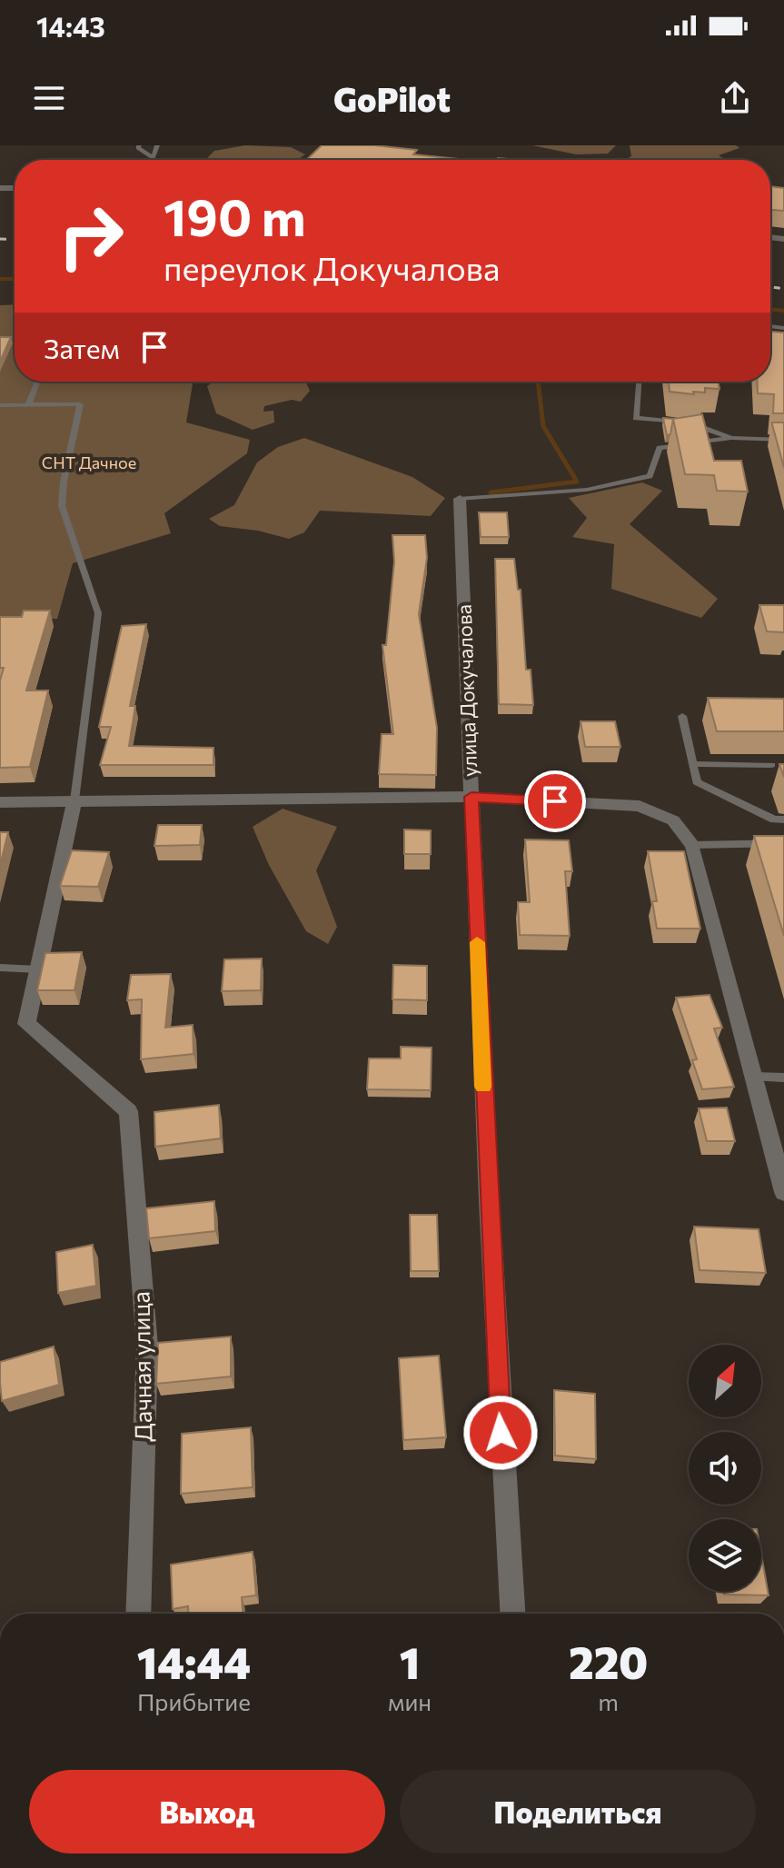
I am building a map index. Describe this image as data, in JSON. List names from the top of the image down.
{
  "streets": {
    "street": ["улица Докучалова", "Дачная улица"]
  },
  "parks": ["СНТ Дачное"],
  "north": "top right",
  "page": {
    "status": "14:43",
    "header": "GoPilot",
    "turn": ["190 m", "переулок Докучалова"],
    "then": "Затем",
    "eta": [
      "14:44",
      "Прибытие",
      "1",
      "мин",
      "220",
      "m"
    ],
    "buttons": ["Выход", "Поделиться"]
  }
}
